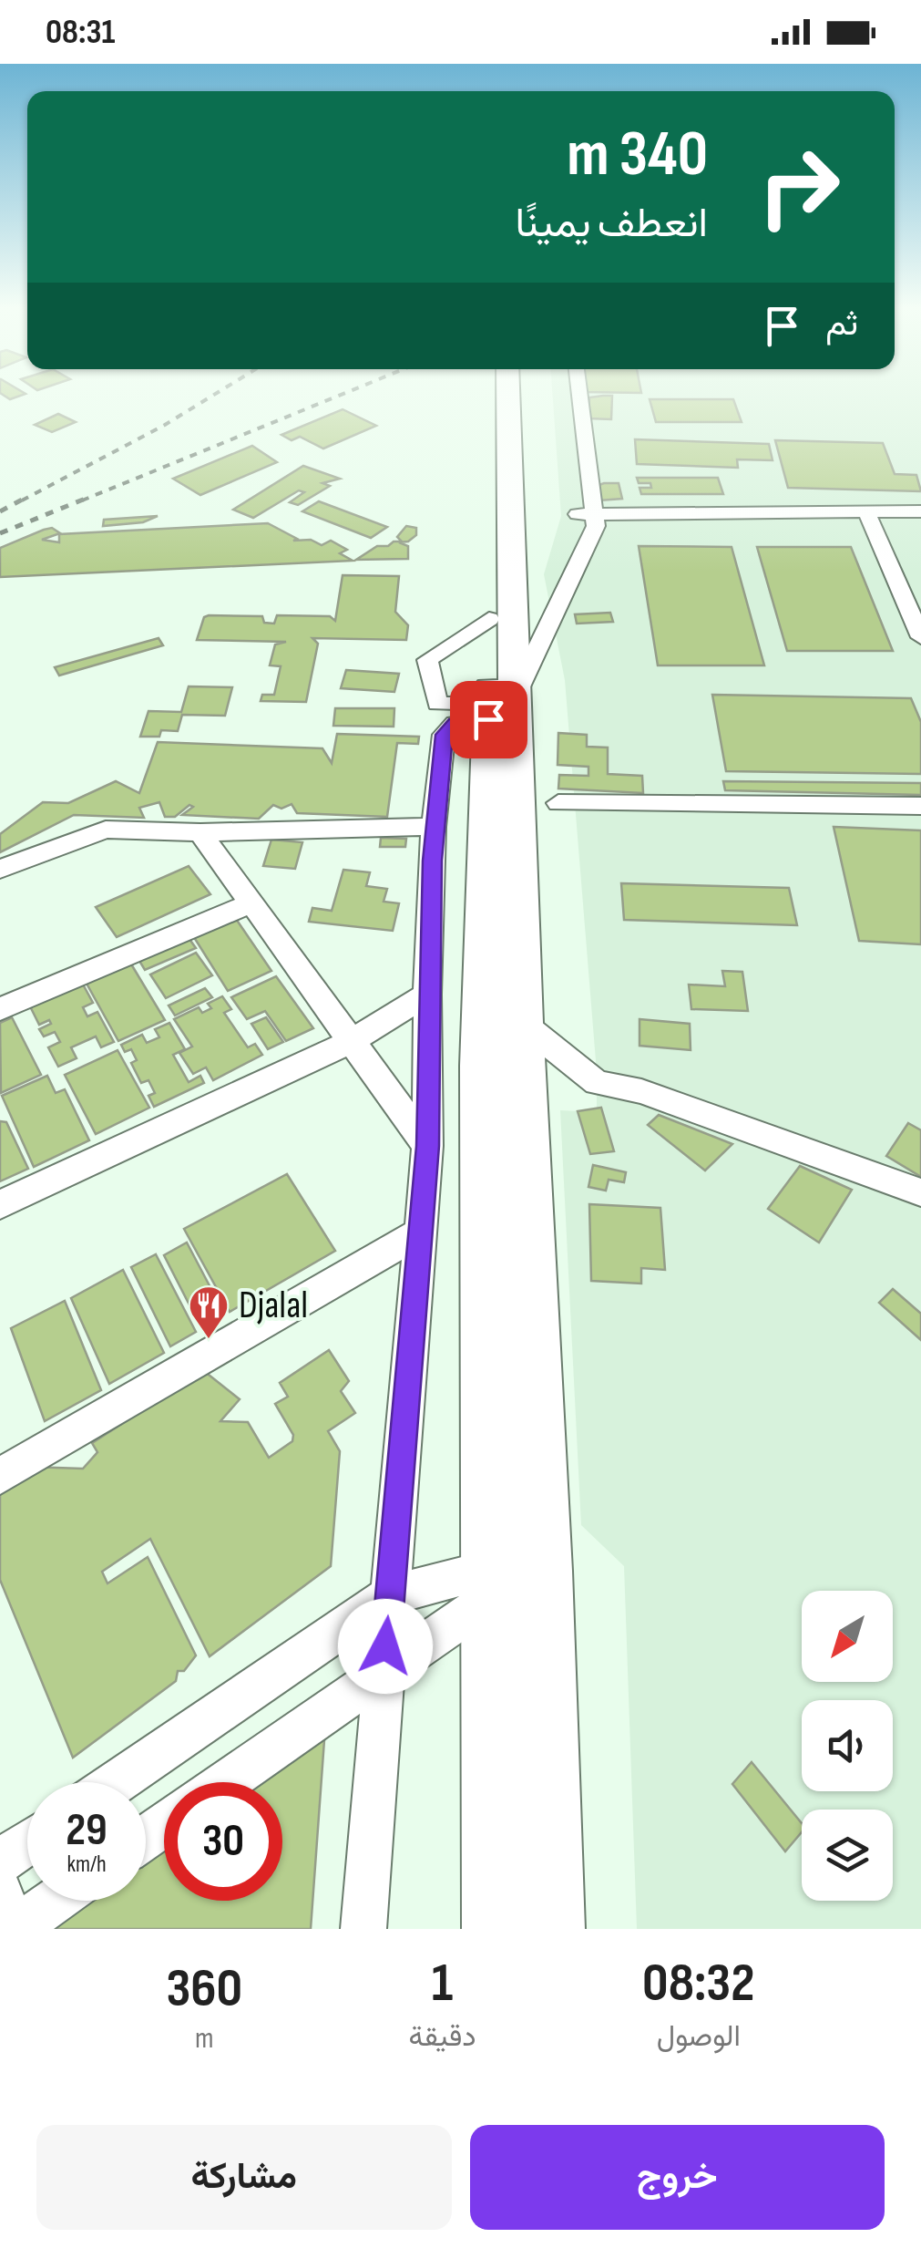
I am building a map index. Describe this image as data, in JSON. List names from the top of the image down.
{
  "places": {
    "restaurant": ["Djalal"]
  },
  "north": "bottom left",
  "page": {
    "status": "08:31",
    "turn": ["340 m", "انعطف يمينًا"],
    "then": "ثم",
    "speed": "29 km/h",
    "limit": "30",
    "eta": [
      "08:32",
      "الوصول",
      "1",
      "دقيقة",
      "360",
      "m"
    ],
    "buttons": ["خروج", "مشاركة"]
  }
}
